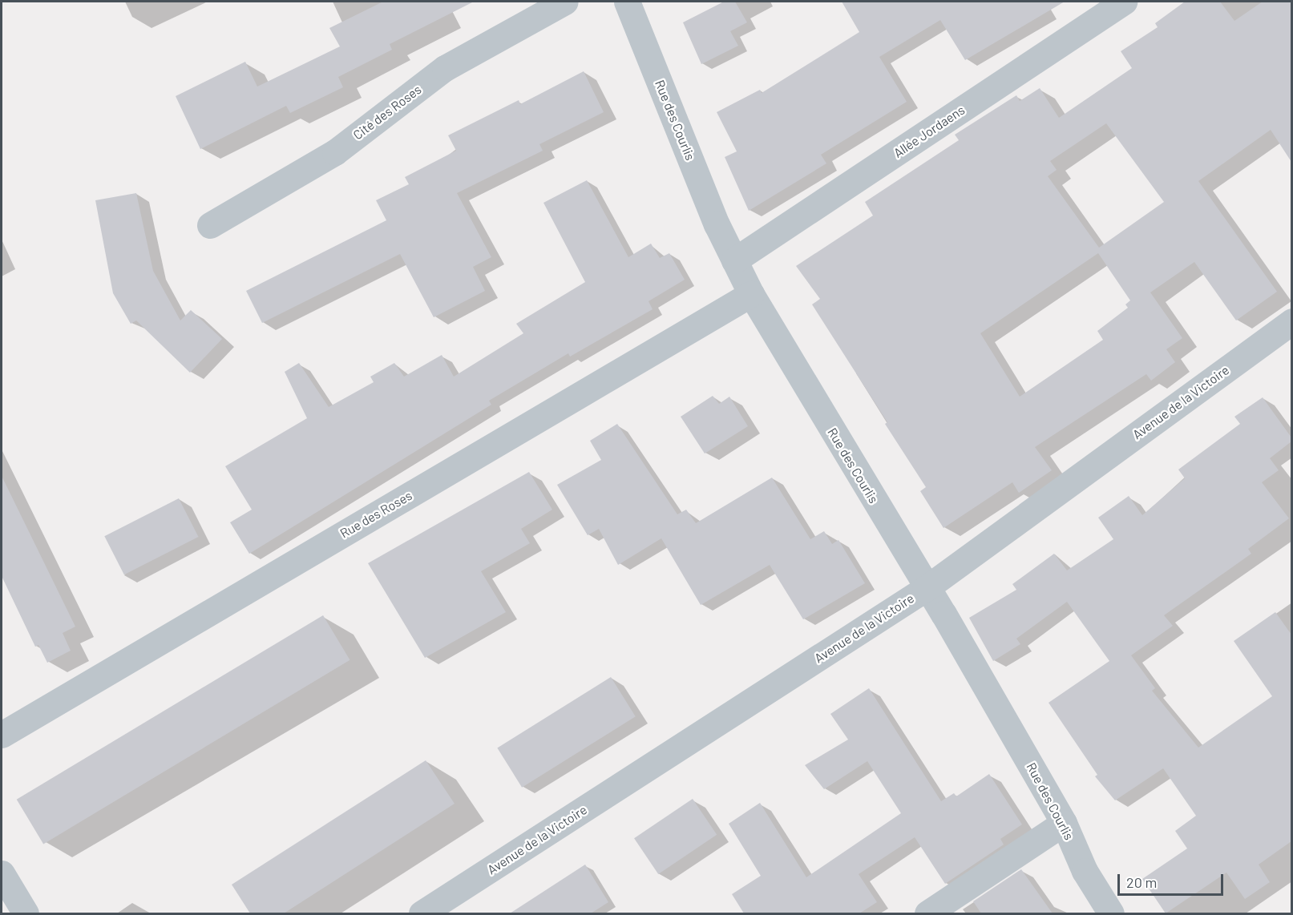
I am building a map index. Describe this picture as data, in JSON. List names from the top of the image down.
{
  "streets": {
    "street": [
      "Cité des Roses",
      "Rue des Courlis",
      "Allée Jordaens",
      "Avenue de la Victoire",
      "Rue des Roses"
    ]
  },
  "crossings": [
    ["Rue des Courlis", "Allée Jordaens"],
    ["Rue des Courlis", "Avenue de la Victoire"],
    ["Rue des Courlis", "Rue des Roses"]
  ],
  "scale_bar": "20 m"
}
